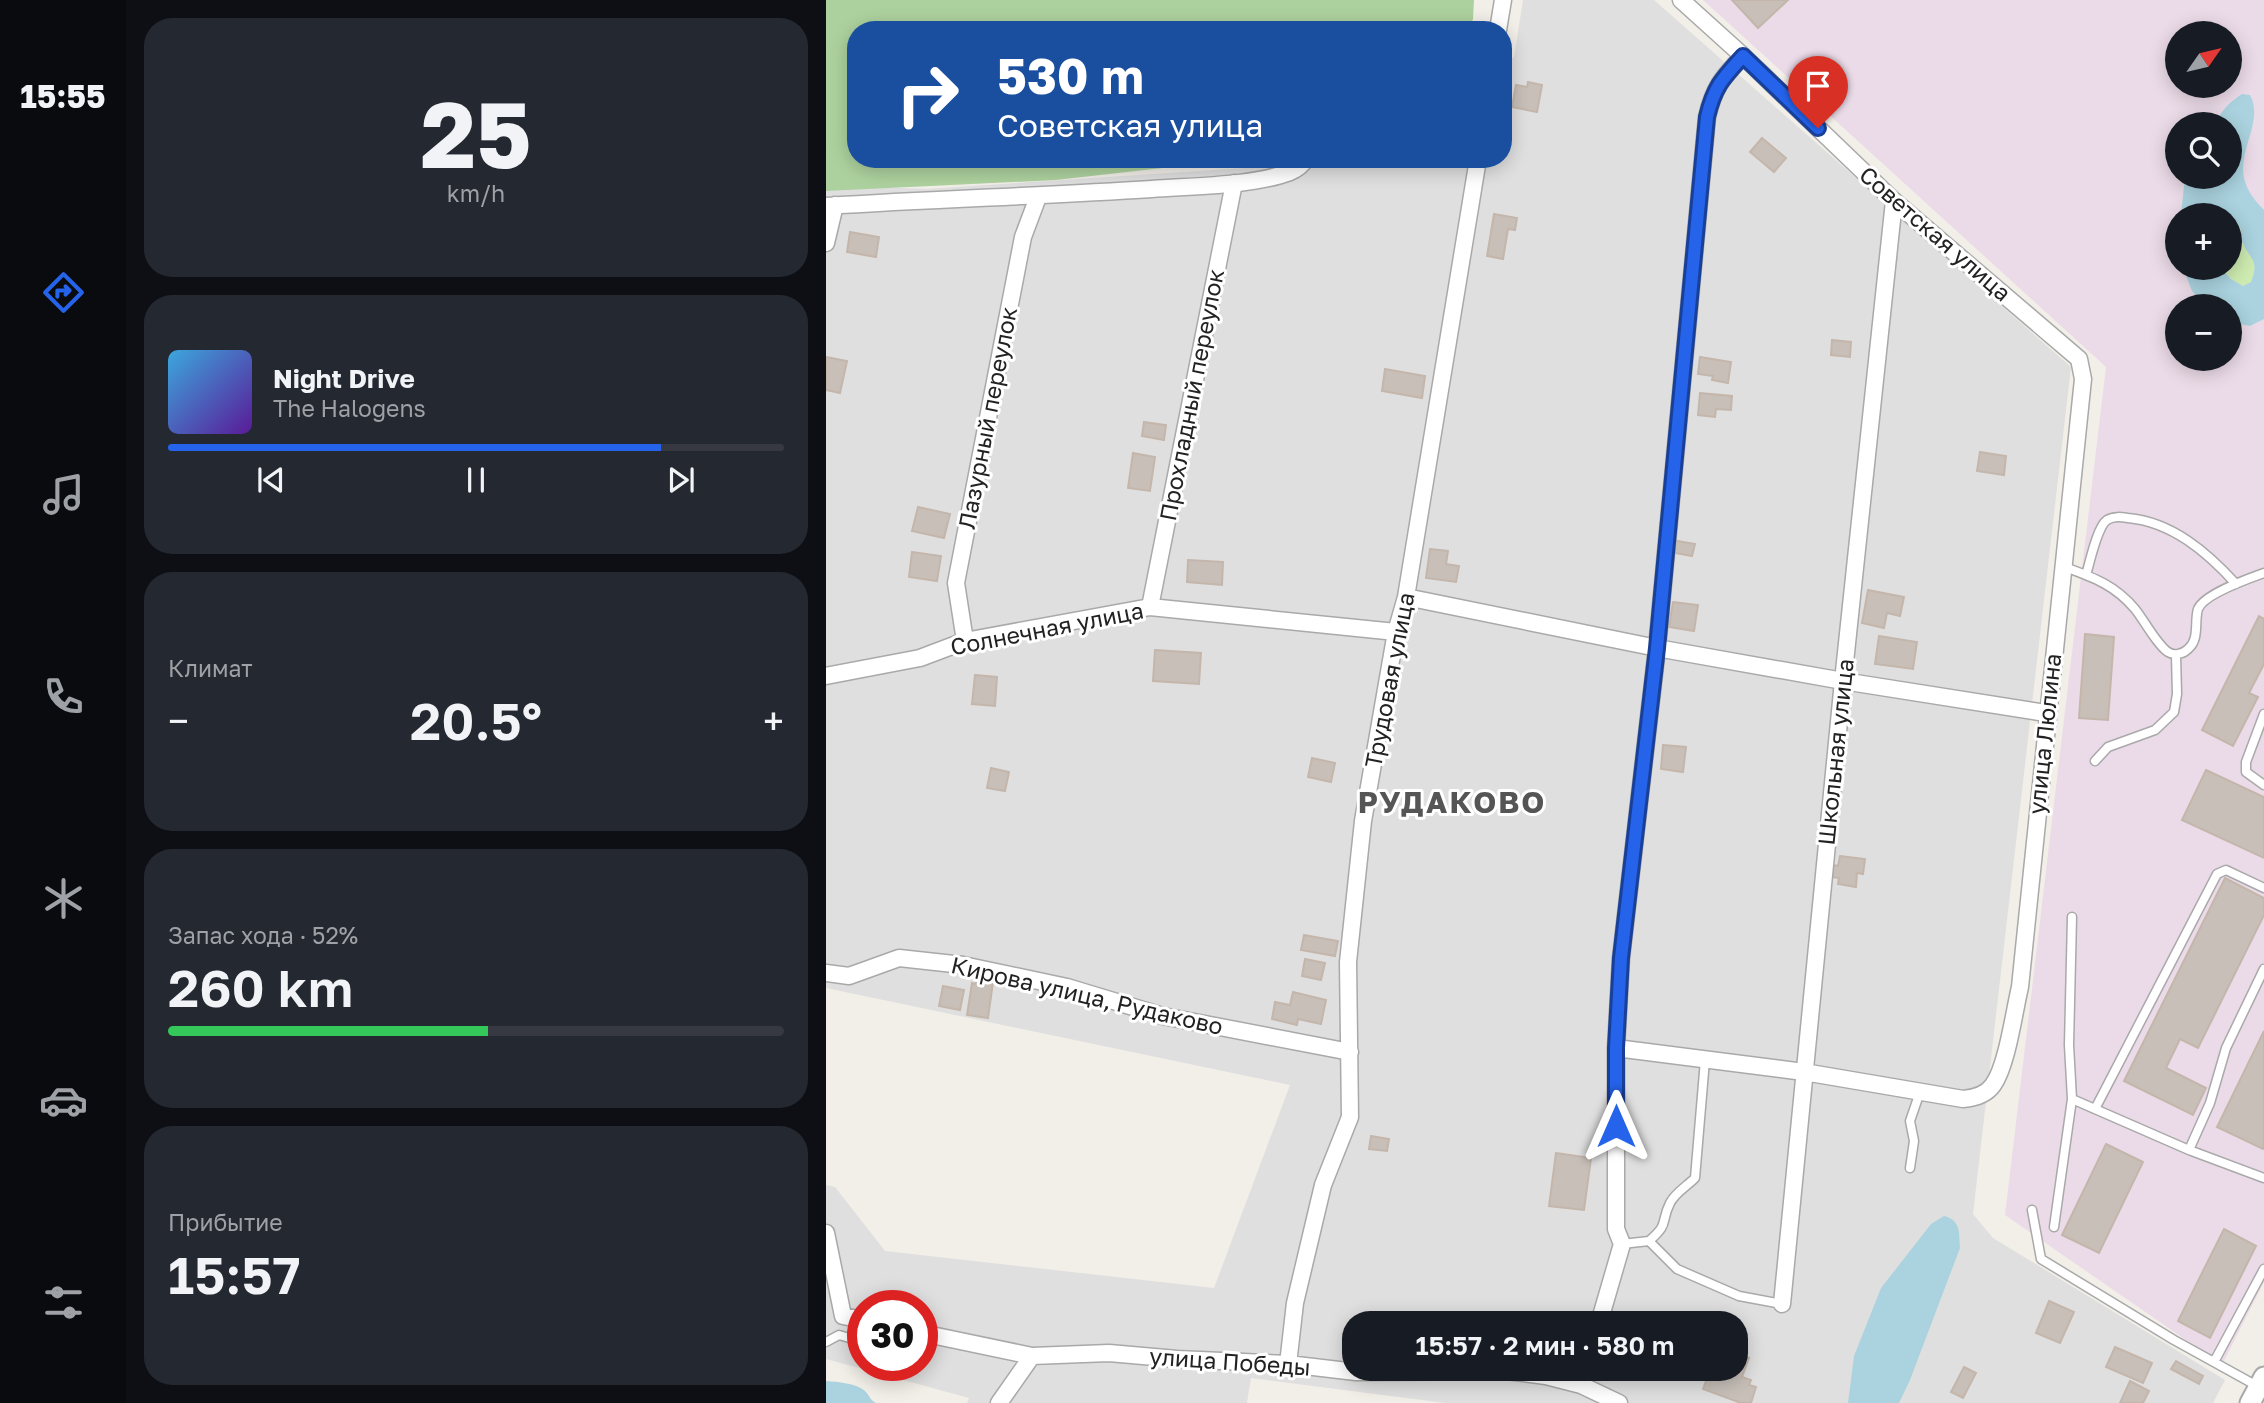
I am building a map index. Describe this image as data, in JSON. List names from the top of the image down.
{
  "streets": {
    "street": [
      "Советская улица",
      "Прохладный переулок",
      "Лазурный переулок",
      "Солнечная улица",
      "Трудовая улица",
      "улица Люлина",
      "Школьная улица",
      "Кирова улица, Рудаково",
      "улица Победы"
    ]
  },
  "crossings": [
    ["Советская улица", "улица Люлина"],
    ["Советская улица", "Школьная улица"],
    ["Прохладный переулок", "Солнечная улица"],
    ["Лазурный переулок", "Солнечная улица"],
    ["Солнечная улица", "Трудовая улица"],
    ["Трудовая улица", "Кирова улица, Рудаково"],
    ["Трудовая улица", "улица Победы"]
  ],
  "districts": ["РУДАКОВО"],
  "north": "top right",
  "page": {
    "tabs": "15:55",
    "tile": [
      ["25", "km/h"],
      "Климат",
      ["Запас хода · 52%", "260 km"],
      ["Прибытие", "15:57"]
    ],
    "map_buttons": ["+", "−"],
    "turn": ["530 m", "Советская улица"],
    "song": ["Night Drive", "The Halogens"],
    "heat": ["−", "20.5°", "+"],
    "limit": "30",
    "trip": "15:57 · 2 мин · 580 m"
  }
}
